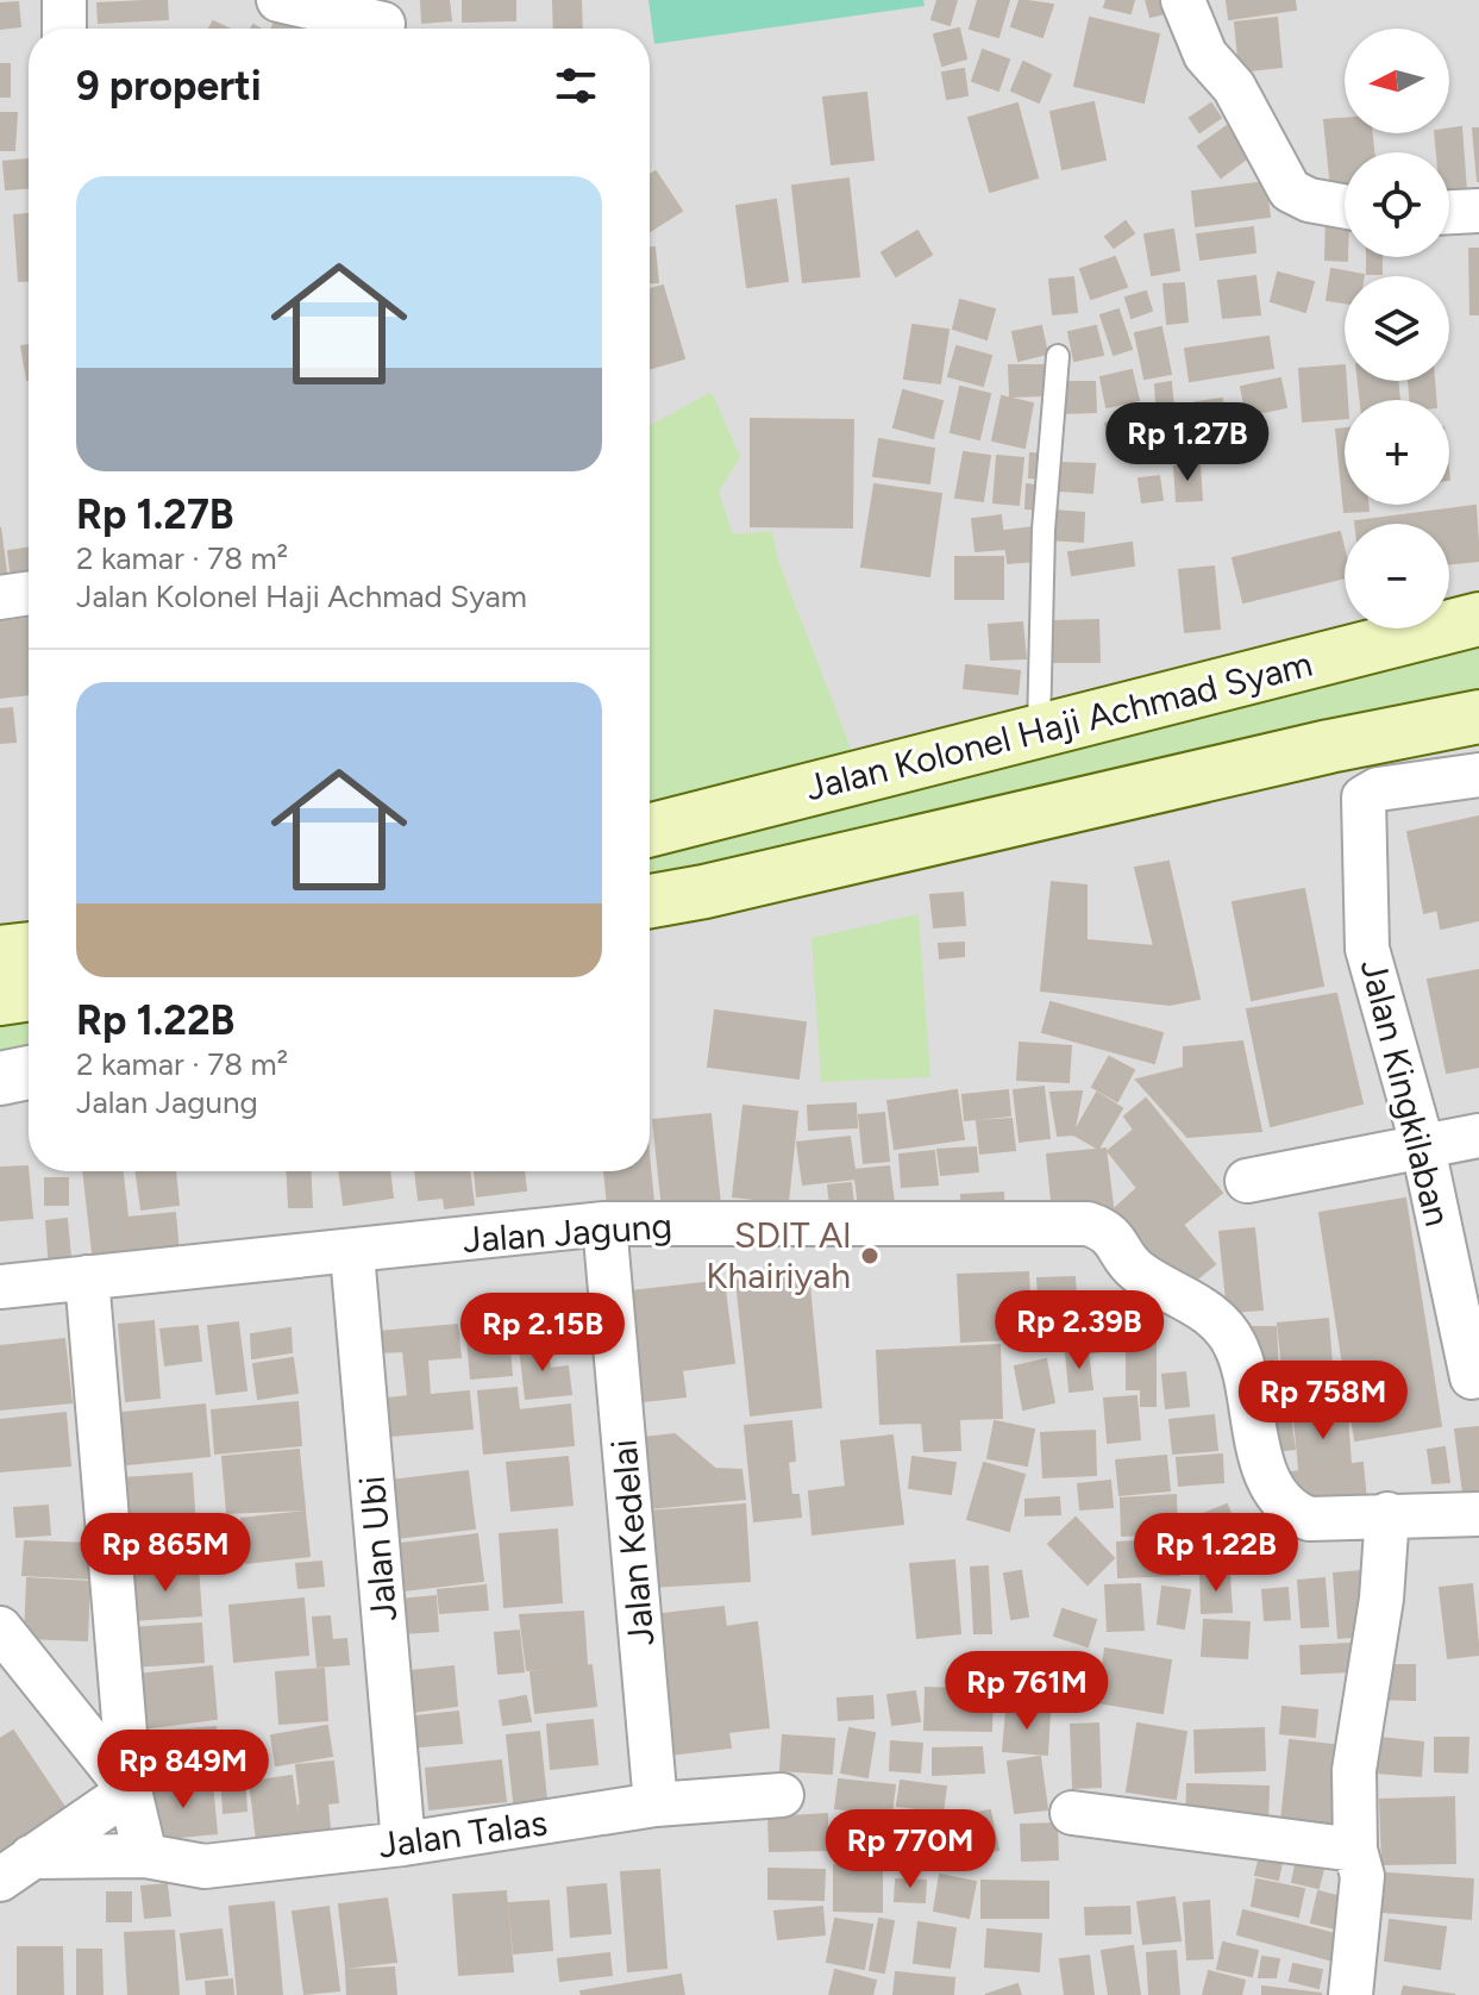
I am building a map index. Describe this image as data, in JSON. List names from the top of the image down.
{
  "streets": {
    "main road": ["Jalan Kolonel Haji Achmad Syam"],
    "street": [
      "Jalan Kingkilaban",
      "Jalan Jagung",
      "Jalan Kedelai",
      "Jalan Ubi",
      "Jalan Talas"
    ]
  },
  "crossings": [
    ["Jalan Jagung", "Jalan Kedelai"],
    ["Jalan Jagung", "Jalan Ubi"],
    ["Jalan Kedelai", "Jalan Talas"],
    ["Jalan Ubi", "Jalan Talas"]
  ],
  "places": ["SDIT Al Khairiyah"],
  "north": "left",
  "page": {
    "map_buttons": ["+", "−"],
    "heading": "9 properti",
    "list": [
      {
        "name": "Rp 1.27B",
        "note": "2 kamar · 78 m² · Jalan Kolonel Haji Achmad Syam"
      },
      {
        "name": "Rp 1.22B",
        "note": "2 kamar · 78 m² · Jalan Jagung"
      }
    ],
    "price": [
      "Rp 1.27B",
      "Rp 2.39B",
      "Rp 2.15B",
      "Rp 758M",
      "Rp 865M",
      "Rp 1.22B",
      "Rp 761M",
      "Rp 849M",
      "Rp 770M"
    ]
  }
}
